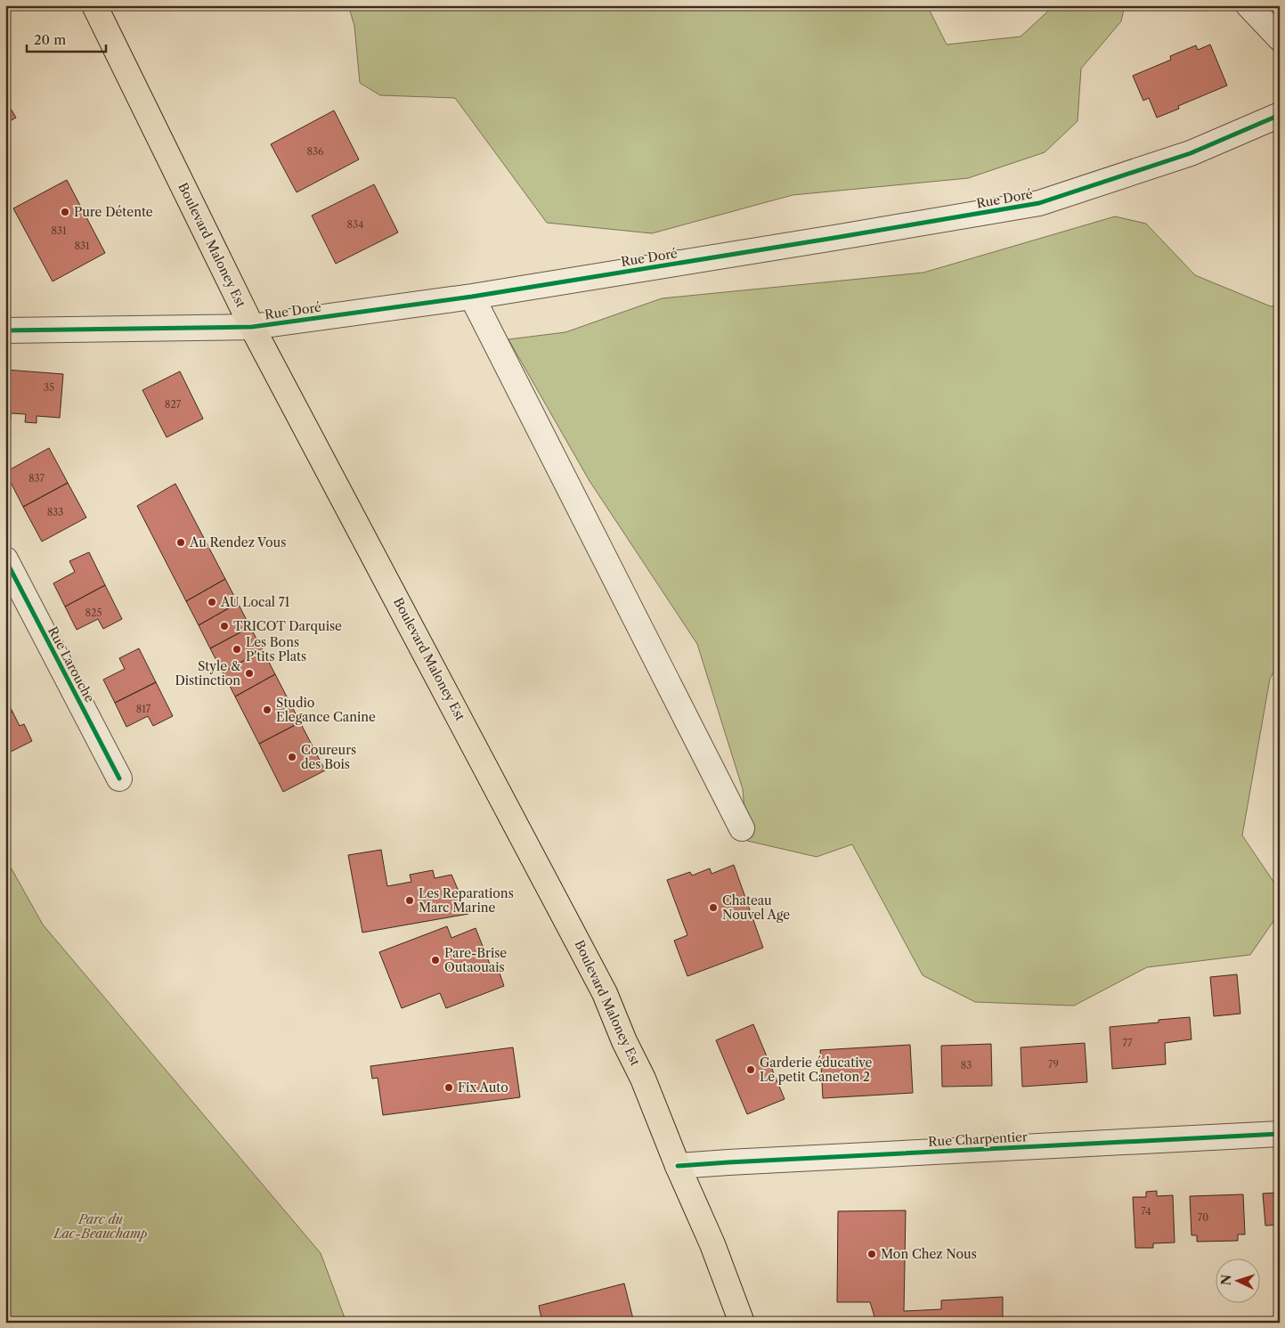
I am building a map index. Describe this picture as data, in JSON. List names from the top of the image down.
{
  "streets": {
    "main road": ["Boulevard Maloney Est"],
    "street": ["Rue Doré", "Rue Larouche", "Rue Charpentier"]
  },
  "crossings": [
    ["Rue Doré", "Boulevard Maloney Est"],
    ["Boulevard Maloney Est", "Rue Charpentier"]
  ],
  "parks": ["Parc du Lac-Beauchamp"],
  "places": [
    "Pure Détente",
    "Au Rendez Vous",
    "AU Local 71",
    "TRICOT Darquise",
    "Les Bons P'tits Plats",
    "Style & Distinction",
    "Studio Elegance Canine",
    "Coureurs des Bois",
    "Les Reparations Marc Marine",
    "Chateau Nouvel Age",
    "Pare-Brise Outaouais",
    "Garderie éducative Le petit Caneton 2",
    "Fix Auto",
    "Mon Chez Nous"
  ],
  "house_numbers": [
    "836",
    "834",
    "831",
    "831",
    "35",
    "827",
    "837",
    "833",
    "825",
    "817",
    "77",
    "79",
    "83",
    "74",
    "70"
  ],
  "scale_bar": "20 m",
  "north": "left"
}
